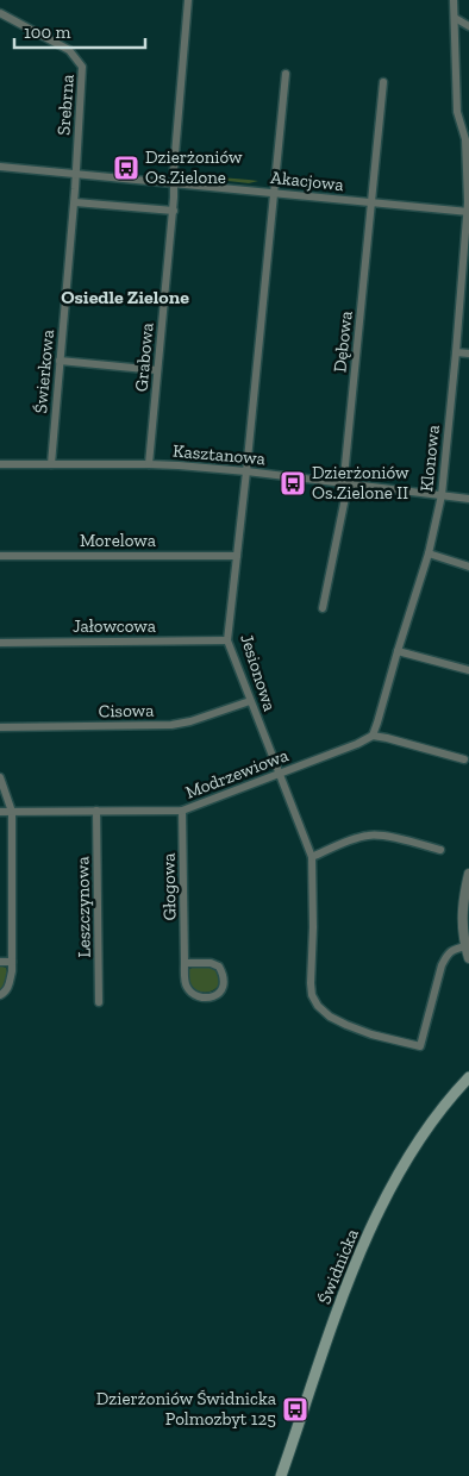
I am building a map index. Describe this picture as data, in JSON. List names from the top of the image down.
{
  "streets": {
    "main road": ["Świdnicka"],
    "street": [
      "Srebrna",
      "Akacjowa",
      "Dębowa",
      "Grabowa",
      "Świerkowa",
      "Kasztanowa",
      "Klonowa",
      "Morelowa",
      "Jałowcowa",
      "Jesionowa",
      "Cisowa",
      "Modrzewiowa",
      "Głogowa",
      "Leszczynowa"
    ]
  },
  "crossings": [
    ["Srebrna", "Akacjowa"],
    ["Srebrna", "Świerkowa"],
    ["Akacjowa", "Dębowa"],
    ["Akacjowa", "Grabowa"],
    ["Akacjowa", "Świerkowa"],
    ["Akacjowa", "Klonowa"],
    ["Akacjowa", "Jesionowa"],
    ["Dębowa", "Kasztanowa"],
    ["Grabowa", "Kasztanowa"],
    ["Świerkowa", "Kasztanowa"],
    ["Kasztanowa", "Klonowa"],
    ["Kasztanowa", "Jesionowa"],
    ["Klonowa", "Modrzewiowa"],
    ["Morelowa", "Jesionowa"],
    ["Jałowcowa", "Jesionowa"],
    ["Jesionowa", "Cisowa"],
    ["Jesionowa", "Modrzewiowa"],
    ["Modrzewiowa", "Głogowa"],
    ["Modrzewiowa", "Leszczynowa"]
  ],
  "districts": ["Osiedle Zielone"],
  "places": {
    "bus stop": ["Dzierżoniów Os.Zielone", "Dzierżoniów Os.Zielone II", "Dzierżoniów Świdnicka Polmozbyt 125"]
  },
  "scale_bar": "100 m"
}
